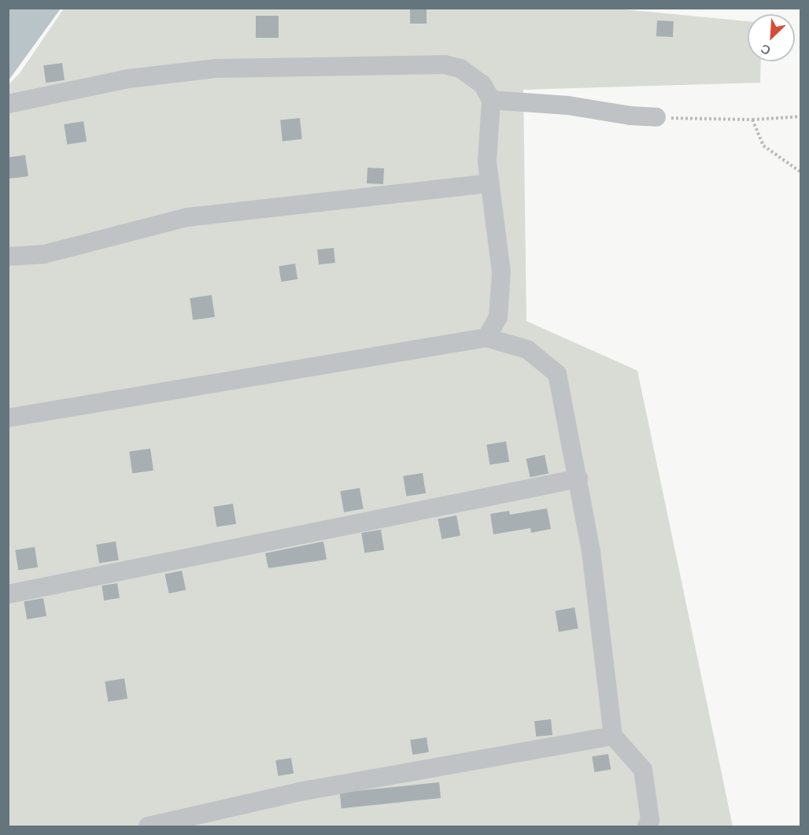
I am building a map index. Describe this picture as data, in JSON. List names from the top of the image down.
{
  "north": "bottom left"
}
